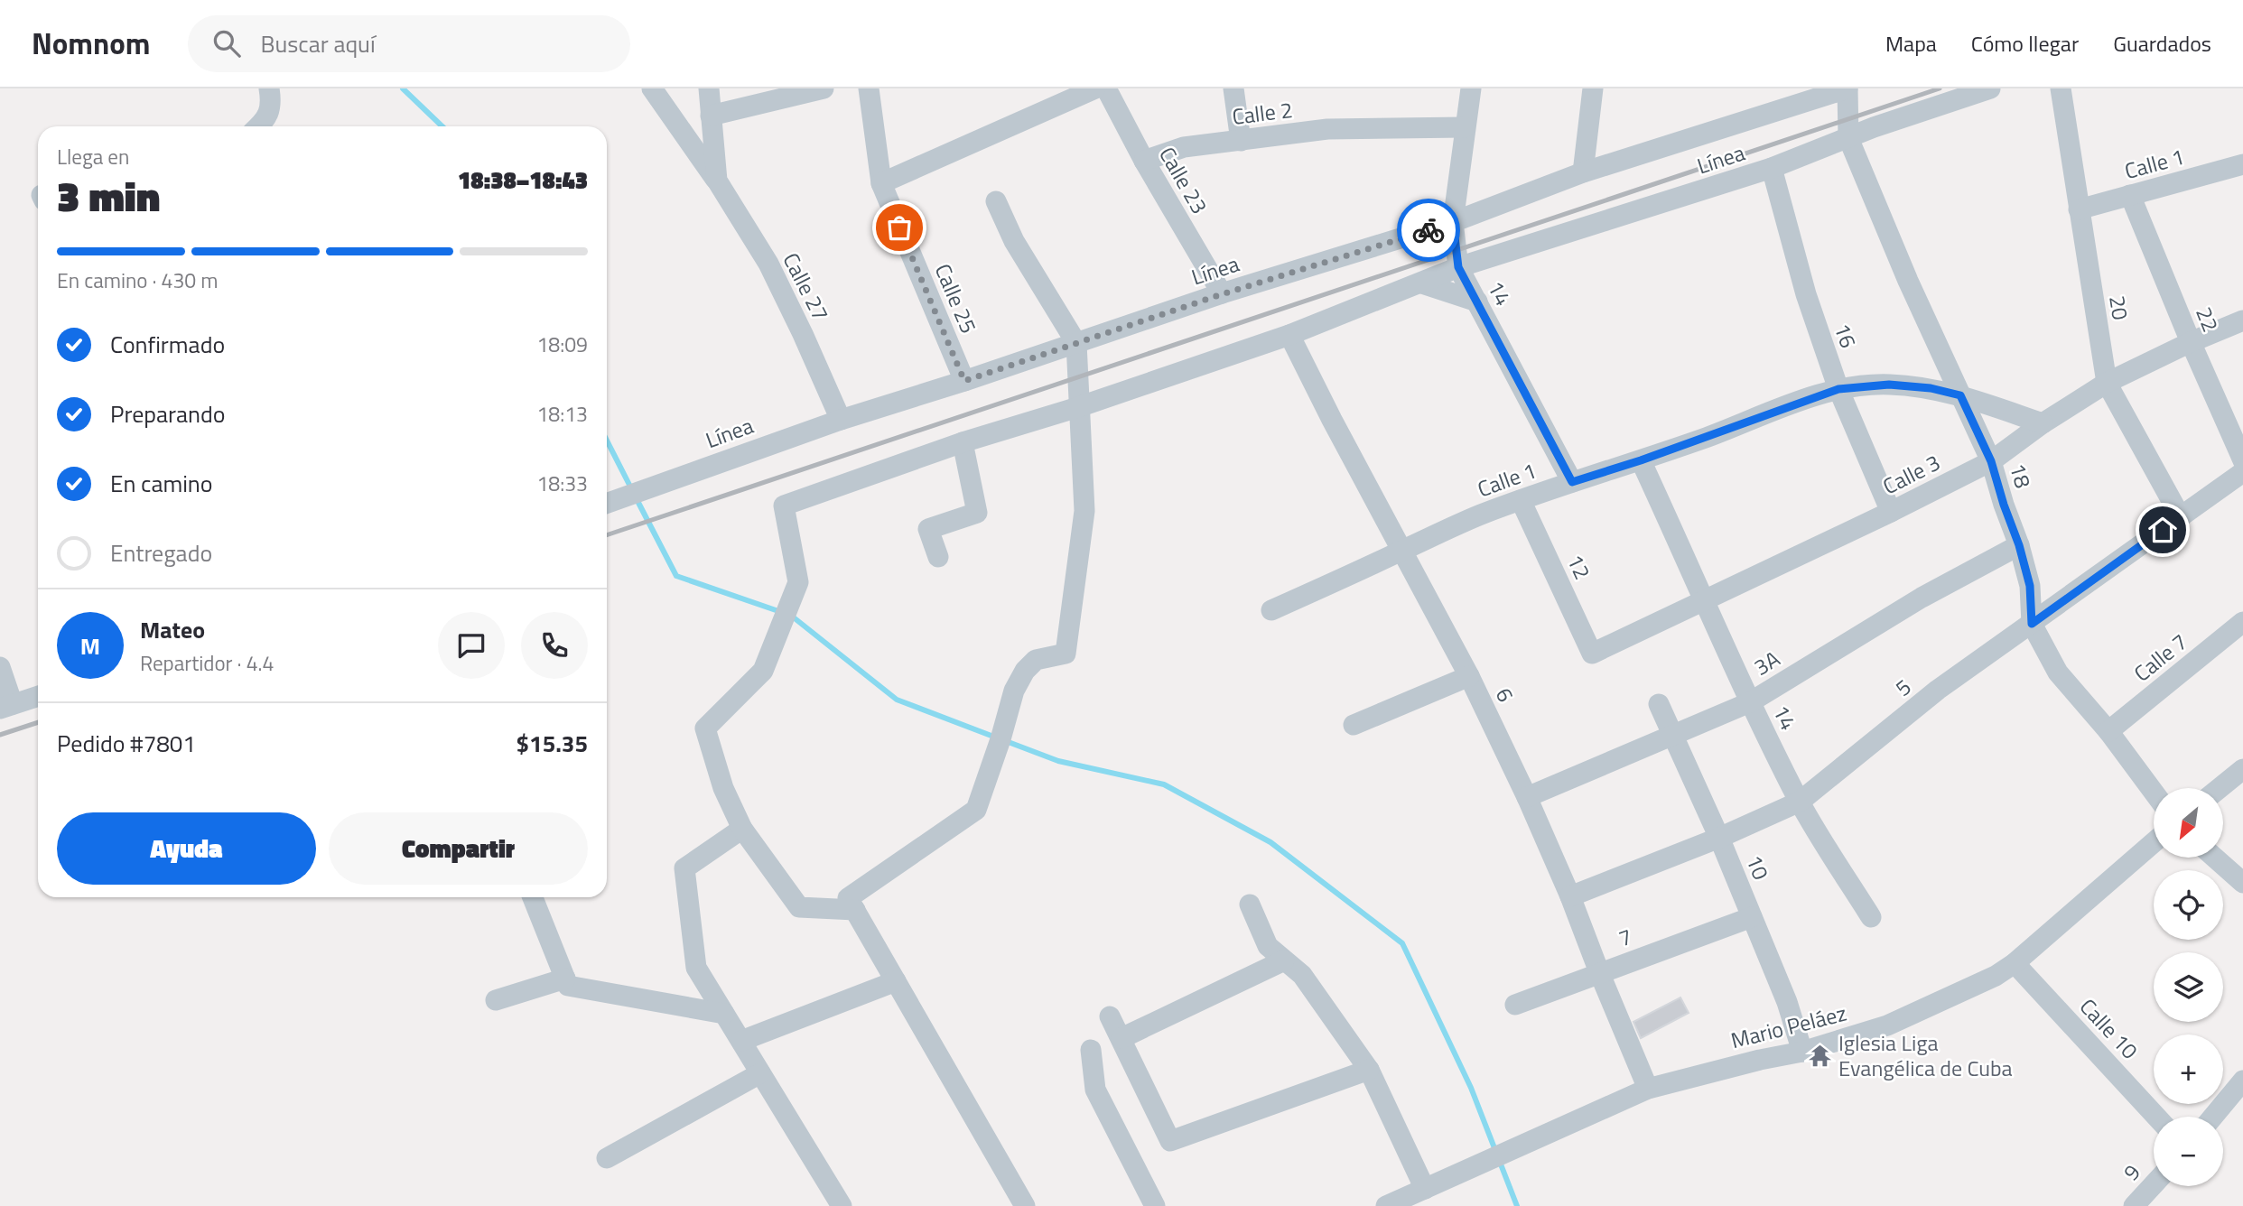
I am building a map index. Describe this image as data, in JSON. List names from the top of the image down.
{
  "streets": {
    "street": [
      "Calle 2",
      "Línea",
      "Calle 1",
      "Calle 23",
      "Calle 27",
      "14",
      "Calle 25",
      "20",
      "22",
      "16",
      "Calle 3",
      "18",
      "12",
      "Calle 7",
      "3A",
      "5",
      "6",
      "10",
      "7",
      "Mario Peláez",
      "Calle 10",
      "9"
    ]
  },
  "crossings": [
    ["Calle 2", "Calle 23"],
    ["Calle 2", "14"],
    ["Línea", "Calle 23"],
    ["Línea", "Calle 27"],
    ["Línea", "14"],
    ["Línea", "Calle 25"],
    ["Línea", "16"],
    ["Línea", "18"],
    ["Línea", "6"],
    ["Calle 1", "14"],
    ["Calle 1", "20"],
    ["Calle 1", "22"],
    ["Calle 1", "16"],
    ["Calle 1", "Calle 3"],
    ["Calle 1", "18"],
    ["Calle 1", "12"],
    ["Calle 1", "6"],
    ["14", "Calle 3"],
    ["14", "3A"],
    ["14", "5"],
    ["20", "Calle 3"],
    ["20", "5"],
    ["22", "Calle 3"],
    ["16", "Calle 3"],
    ["Calle 3", "18"],
    ["Calle 3", "12"],
    ["18", "Calle 7"],
    ["18", "3A"],
    ["18", "5"],
    ["3A", "6"],
    ["3A", "10"],
    ["5", "6"],
    ["5", "10"],
    ["6", "7"],
    ["6", "Mario Peláez"],
    ["10", "7"],
    ["10", "Mario Peláez"],
    ["Mario Peláez", "Calle 10"]
  ],
  "places": {
    "temple": ["Iglesia Liga Evangélica de Cuba"]
  },
  "north": "bottom left",
  "page": {
    "header": "Nomnom",
    "search": "Buscar aquí",
    "nav": ["Mapa", "Cómo llegar", "Guardados"],
    "heading": ["3 min", "Llega en", "18:38–18:43"],
    "panel": [
      "Mateo",
      "Repartidor · 4.4",
      "Pedido #7801",
      "$15.35"
    ],
    "bar": "En camino · 430 m",
    "list": [
      ["Confirmado", "18:09"],
      ["Preparando", "18:13"],
      ["En camino", "18:33"],
      "Entregado"
    ],
    "round": "M",
    "map_buttons": ["+", "−"],
    "buttons": ["Ayuda", "Compartir"]
  }
}
